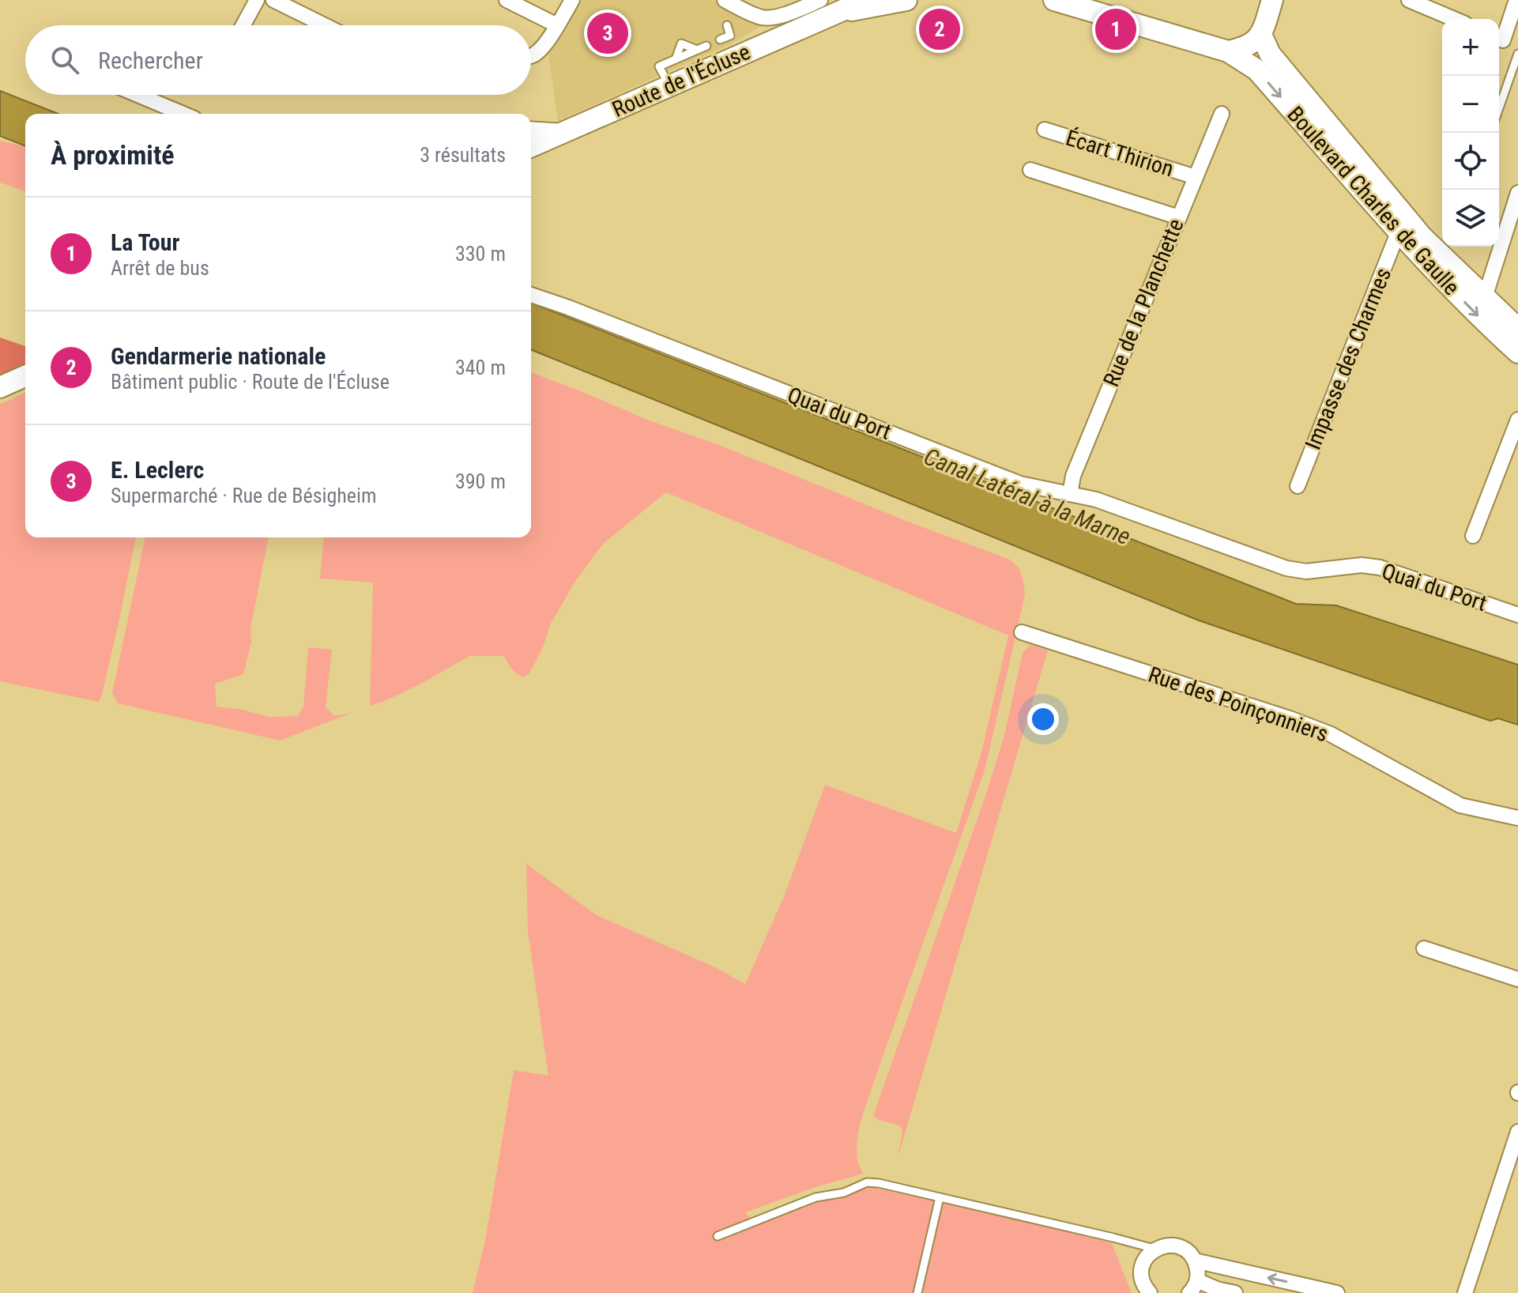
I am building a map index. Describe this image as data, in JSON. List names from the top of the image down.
{
  "streets": {
    "main road": ["Route de l'Écluse", "Boulevard Charles de Gaulle"],
    "street": [
      "Écart Thirion",
      "Rue de la Planchette",
      "Impasse des Charmes",
      "Quai du Port",
      "Rue des Poinçonniers"
    ]
  },
  "crossings": [
    ["Écart Thirion", "Rue de la Planchette"],
    ["Boulevard Charles de Gaulle", "Impasse des Charmes"],
    ["Rue de la Planchette", "Quai du Port"]
  ],
  "water": ["Canal Latéral à la Marne"],
  "page": {
    "pins": ["1", "2", "3"],
    "map_buttons": ["+", "−"],
    "search": "Rechercher",
    "heading": ["À proximité", "3 résultats"],
    "list": [
      {
        "mark": "1",
        "name": "La Tour",
        "note": "Arrêt de bus",
        "value": "330 m"
      },
      {
        "mark": "2",
        "name": "Gendarmerie nationale",
        "note": "Bâtiment public · Route de l'Écluse",
        "value": "340 m"
      },
      {
        "mark": "3",
        "name": "E. Leclerc",
        "note": "Supermarché · Rue de Bésigheim",
        "value": "390 m"
      }
    ]
  }
}
